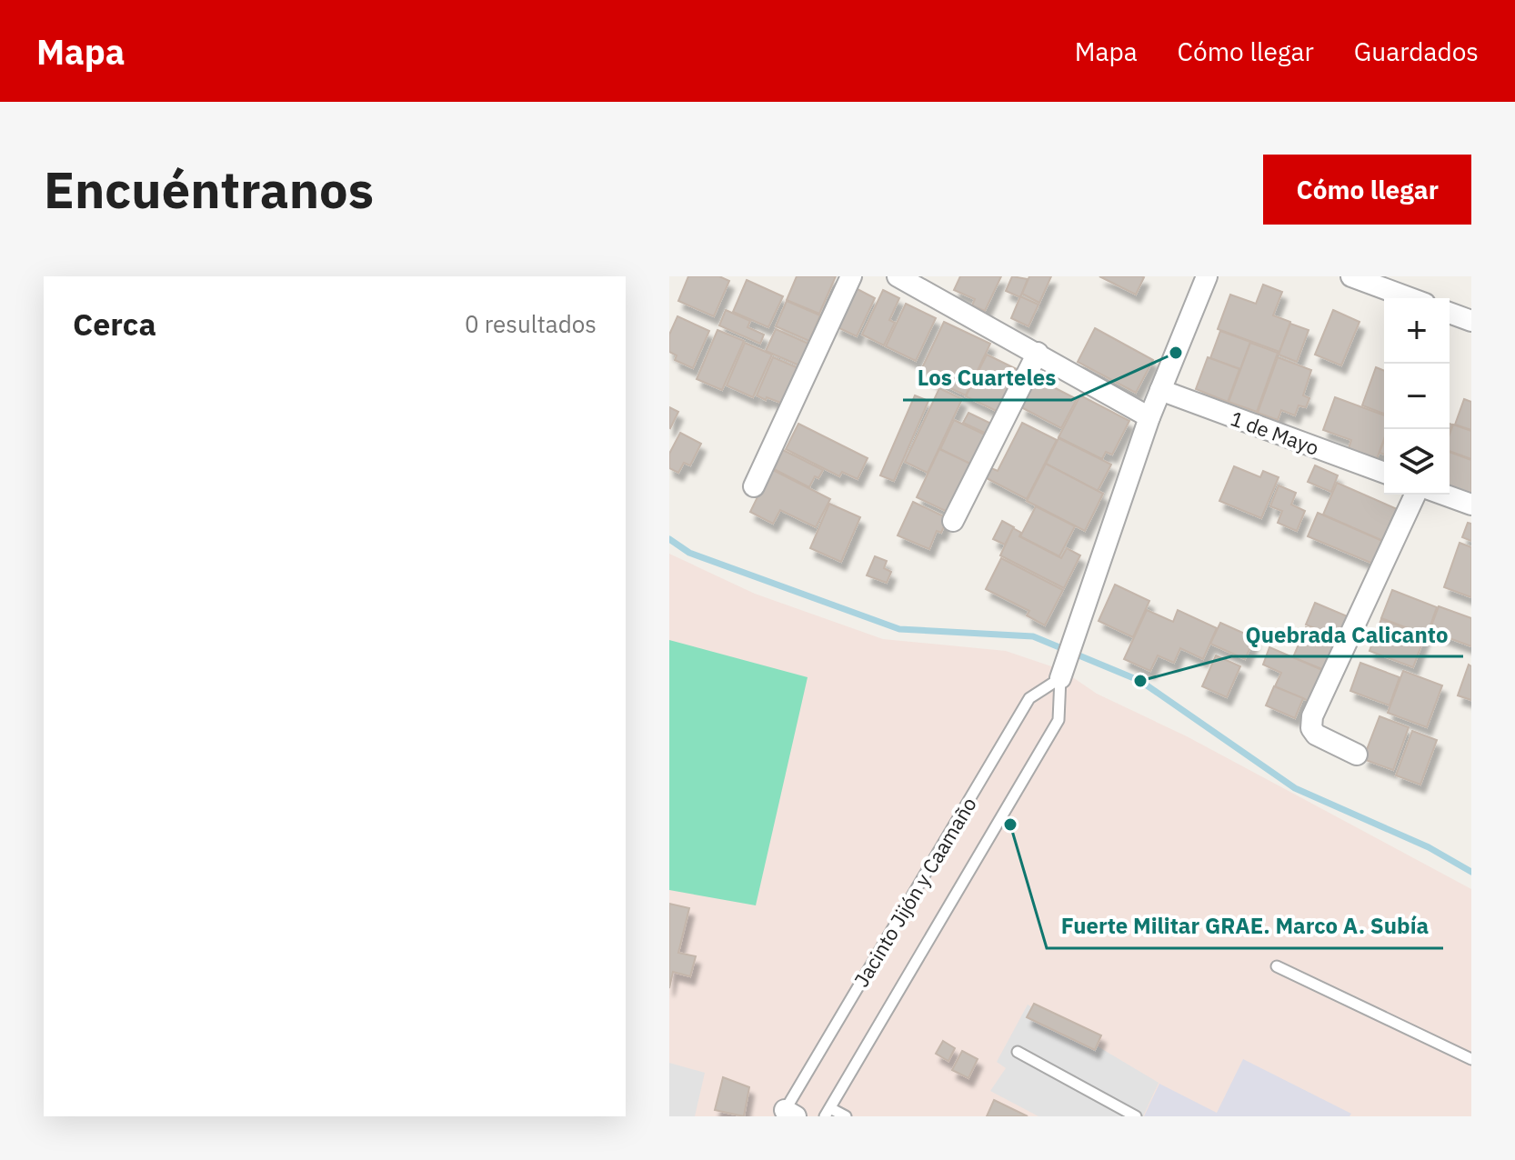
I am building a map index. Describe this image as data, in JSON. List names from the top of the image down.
{
  "streets": {
    "street": ["1 de Mayo", "Jacinto Jijón y Caamaño"]
  },
  "crossings": [
    ["1 de Mayo", "Jacinto Jijón y Caamaño"]
  ],
  "places": ["Los Cuarteles", "Quebrada Calicanto", "Fuerte Militar GRAE. Marco A. Subía"],
  "page": {
    "header": "Mapa",
    "nav": ["Mapa", "Cómo llegar", "Guardados"],
    "buttons": "Cómo llegar",
    "title": "Encuéntranos",
    "heading": ["Cerca", "0 resultados"],
    "map_buttons": ["+", "−"]
  }
}
